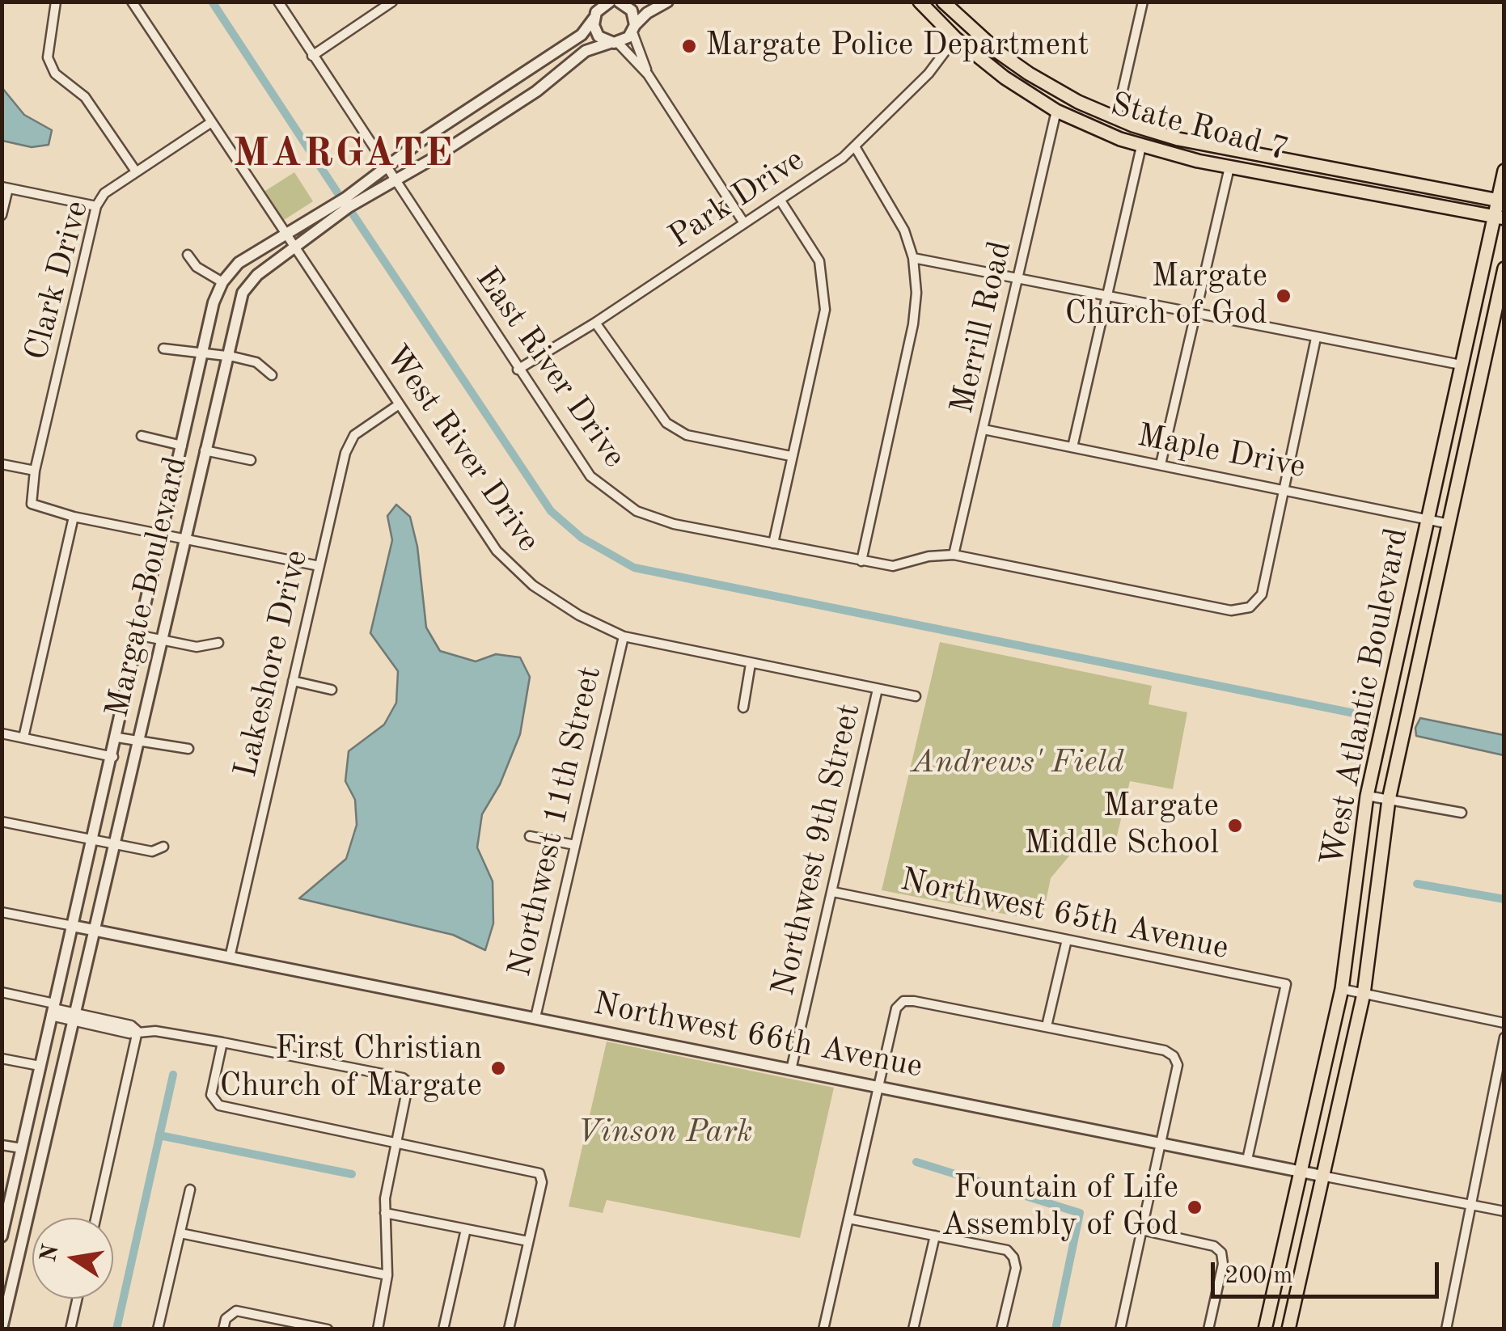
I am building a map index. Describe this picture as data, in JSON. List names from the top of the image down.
{
  "streets": {
    "main road": ["State Road 7", "West Atlantic Boulevard"],
    "street": [
      "Park Drive",
      "Clark Drive",
      "Merrill Road",
      "East River Drive",
      "West River Drive",
      "Maple Drive",
      "Margate Boulevard",
      "Lakeshore Drive",
      "Northwest 11th Street",
      "Northwest 9th Street",
      "Northwest 65th Avenue",
      "Northwest 66th Avenue"
    ]
  },
  "crossings": [
    ["State Road 7", "Park Drive"],
    ["State Road 7", "Merrill Road"],
    ["State Road 7", "West Atlantic Boulevard"],
    ["Park Drive", "East River Drive"],
    ["Clark Drive", "West River Drive"],
    ["Merrill Road", "East River Drive"],
    ["Merrill Road", "Maple Drive"],
    ["East River Drive", "Maple Drive"],
    ["East River Drive", "Margate Boulevard"],
    ["West River Drive", "Margate Boulevard"],
    ["West River Drive", "Lakeshore Drive"],
    ["West River Drive", "Northwest 11th Street"],
    ["West River Drive", "Northwest 9th Street"],
    ["Maple Drive", "West Atlantic Boulevard"],
    ["Margate Boulevard", "Northwest 66th Avenue"],
    ["Lakeshore Drive", "Northwest 66th Avenue"],
    ["West Atlantic Boulevard", "Northwest 66th Avenue"],
    ["Northwest 11th Street", "Northwest 66th Avenue"],
    ["Northwest 9th Street", "Northwest 65th Avenue"],
    ["Northwest 9th Street", "Northwest 66th Avenue"],
    ["Northwest 65th Avenue", "Northwest 66th Avenue"]
  ],
  "districts": ["MARGATE"],
  "parks": ["Andrews' Field", "Vinson Park"],
  "places": [
    "Margate Police Department",
    "Margate Church of God",
    "Margate Middle School",
    "First Christian Church of Margate",
    "Fountain of Life Assembly of God"
  ],
  "scale_bar": "200 m",
  "north": "left"
}
